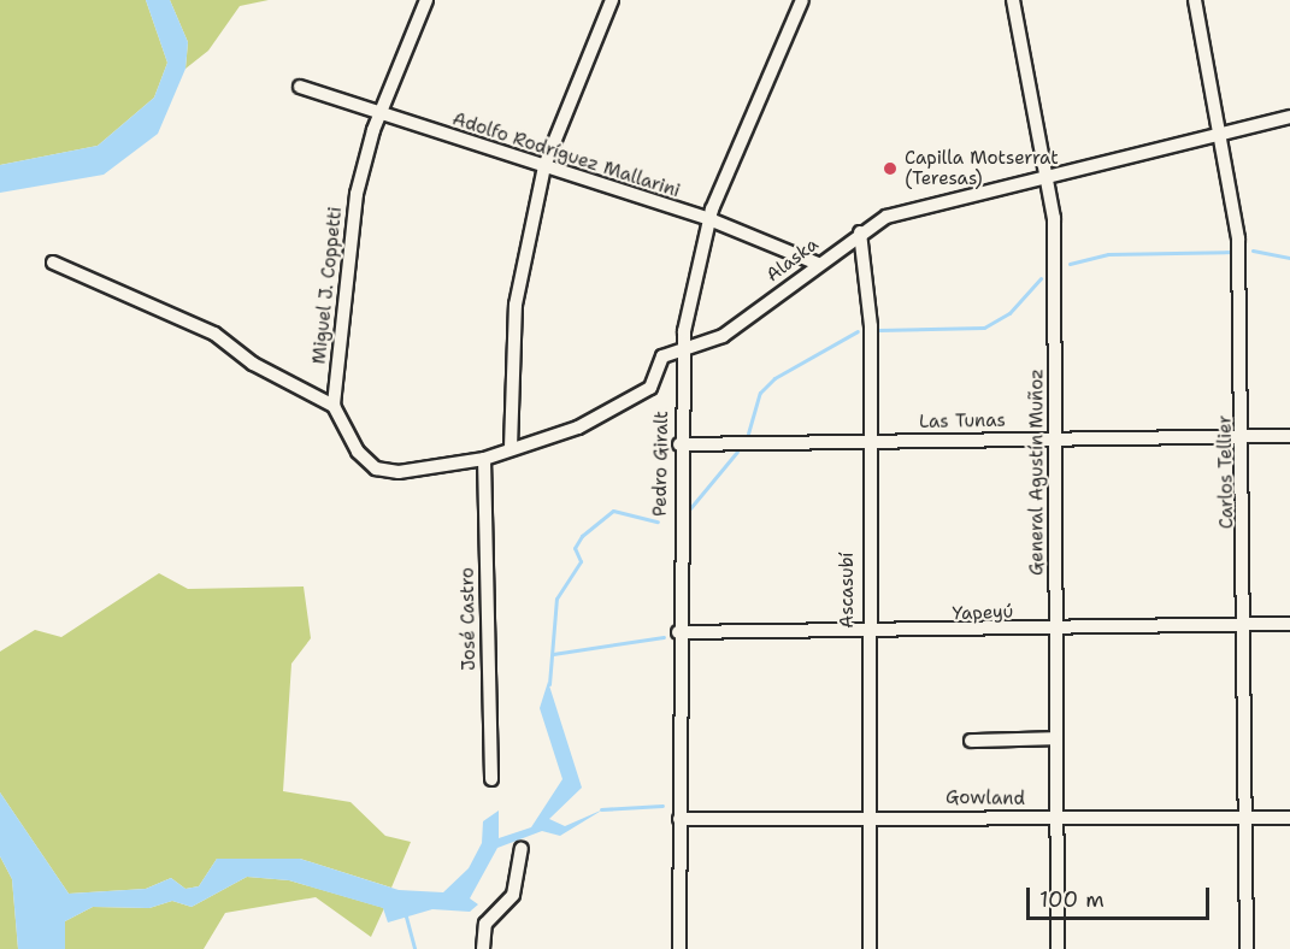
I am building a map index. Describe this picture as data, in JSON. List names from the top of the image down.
{
  "streets": {
    "street": [
      "Adolfo Rodríguez Mallarini",
      "Alaska",
      "Miguel J. Coppetti",
      "Las Tunas",
      "Pedro Giralt",
      "General Agustín Muñoz",
      "Carlos Tellier",
      "Ascasubí",
      "Yapeyú",
      "José Castro",
      "Gowland"
    ]
  },
  "crossings": [
    ["Adolfo Rodríguez Mallarini", "Alaska"],
    ["Adolfo Rodríguez Mallarini", "Miguel J. Coppetti"],
    ["Adolfo Rodríguez Mallarini", "Pedro Giralt"],
    ["Alaska", "Miguel J. Coppetti"],
    ["Alaska", "Pedro Giralt"],
    ["Alaska", "General Agustín Muñoz"],
    ["Alaska", "Carlos Tellier"],
    ["Alaska", "Ascasubí"],
    ["Alaska", "José Castro"],
    ["Las Tunas", "Pedro Giralt"],
    ["Las Tunas", "General Agustín Muñoz"],
    ["Las Tunas", "Carlos Tellier"],
    ["Las Tunas", "Ascasubí"],
    ["Pedro Giralt", "Yapeyú"],
    ["Pedro Giralt", "Gowland"],
    ["General Agustín Muñoz", "Yapeyú"],
    ["General Agustín Muñoz", "Gowland"],
    ["Carlos Tellier", "Yapeyú"],
    ["Carlos Tellier", "Gowland"],
    ["Ascasubí", "Yapeyú"],
    ["Ascasubí", "Gowland"]
  ],
  "places": ["Capilla Motserrat (Teresas)"],
  "scale_bar": "100 m"
}
